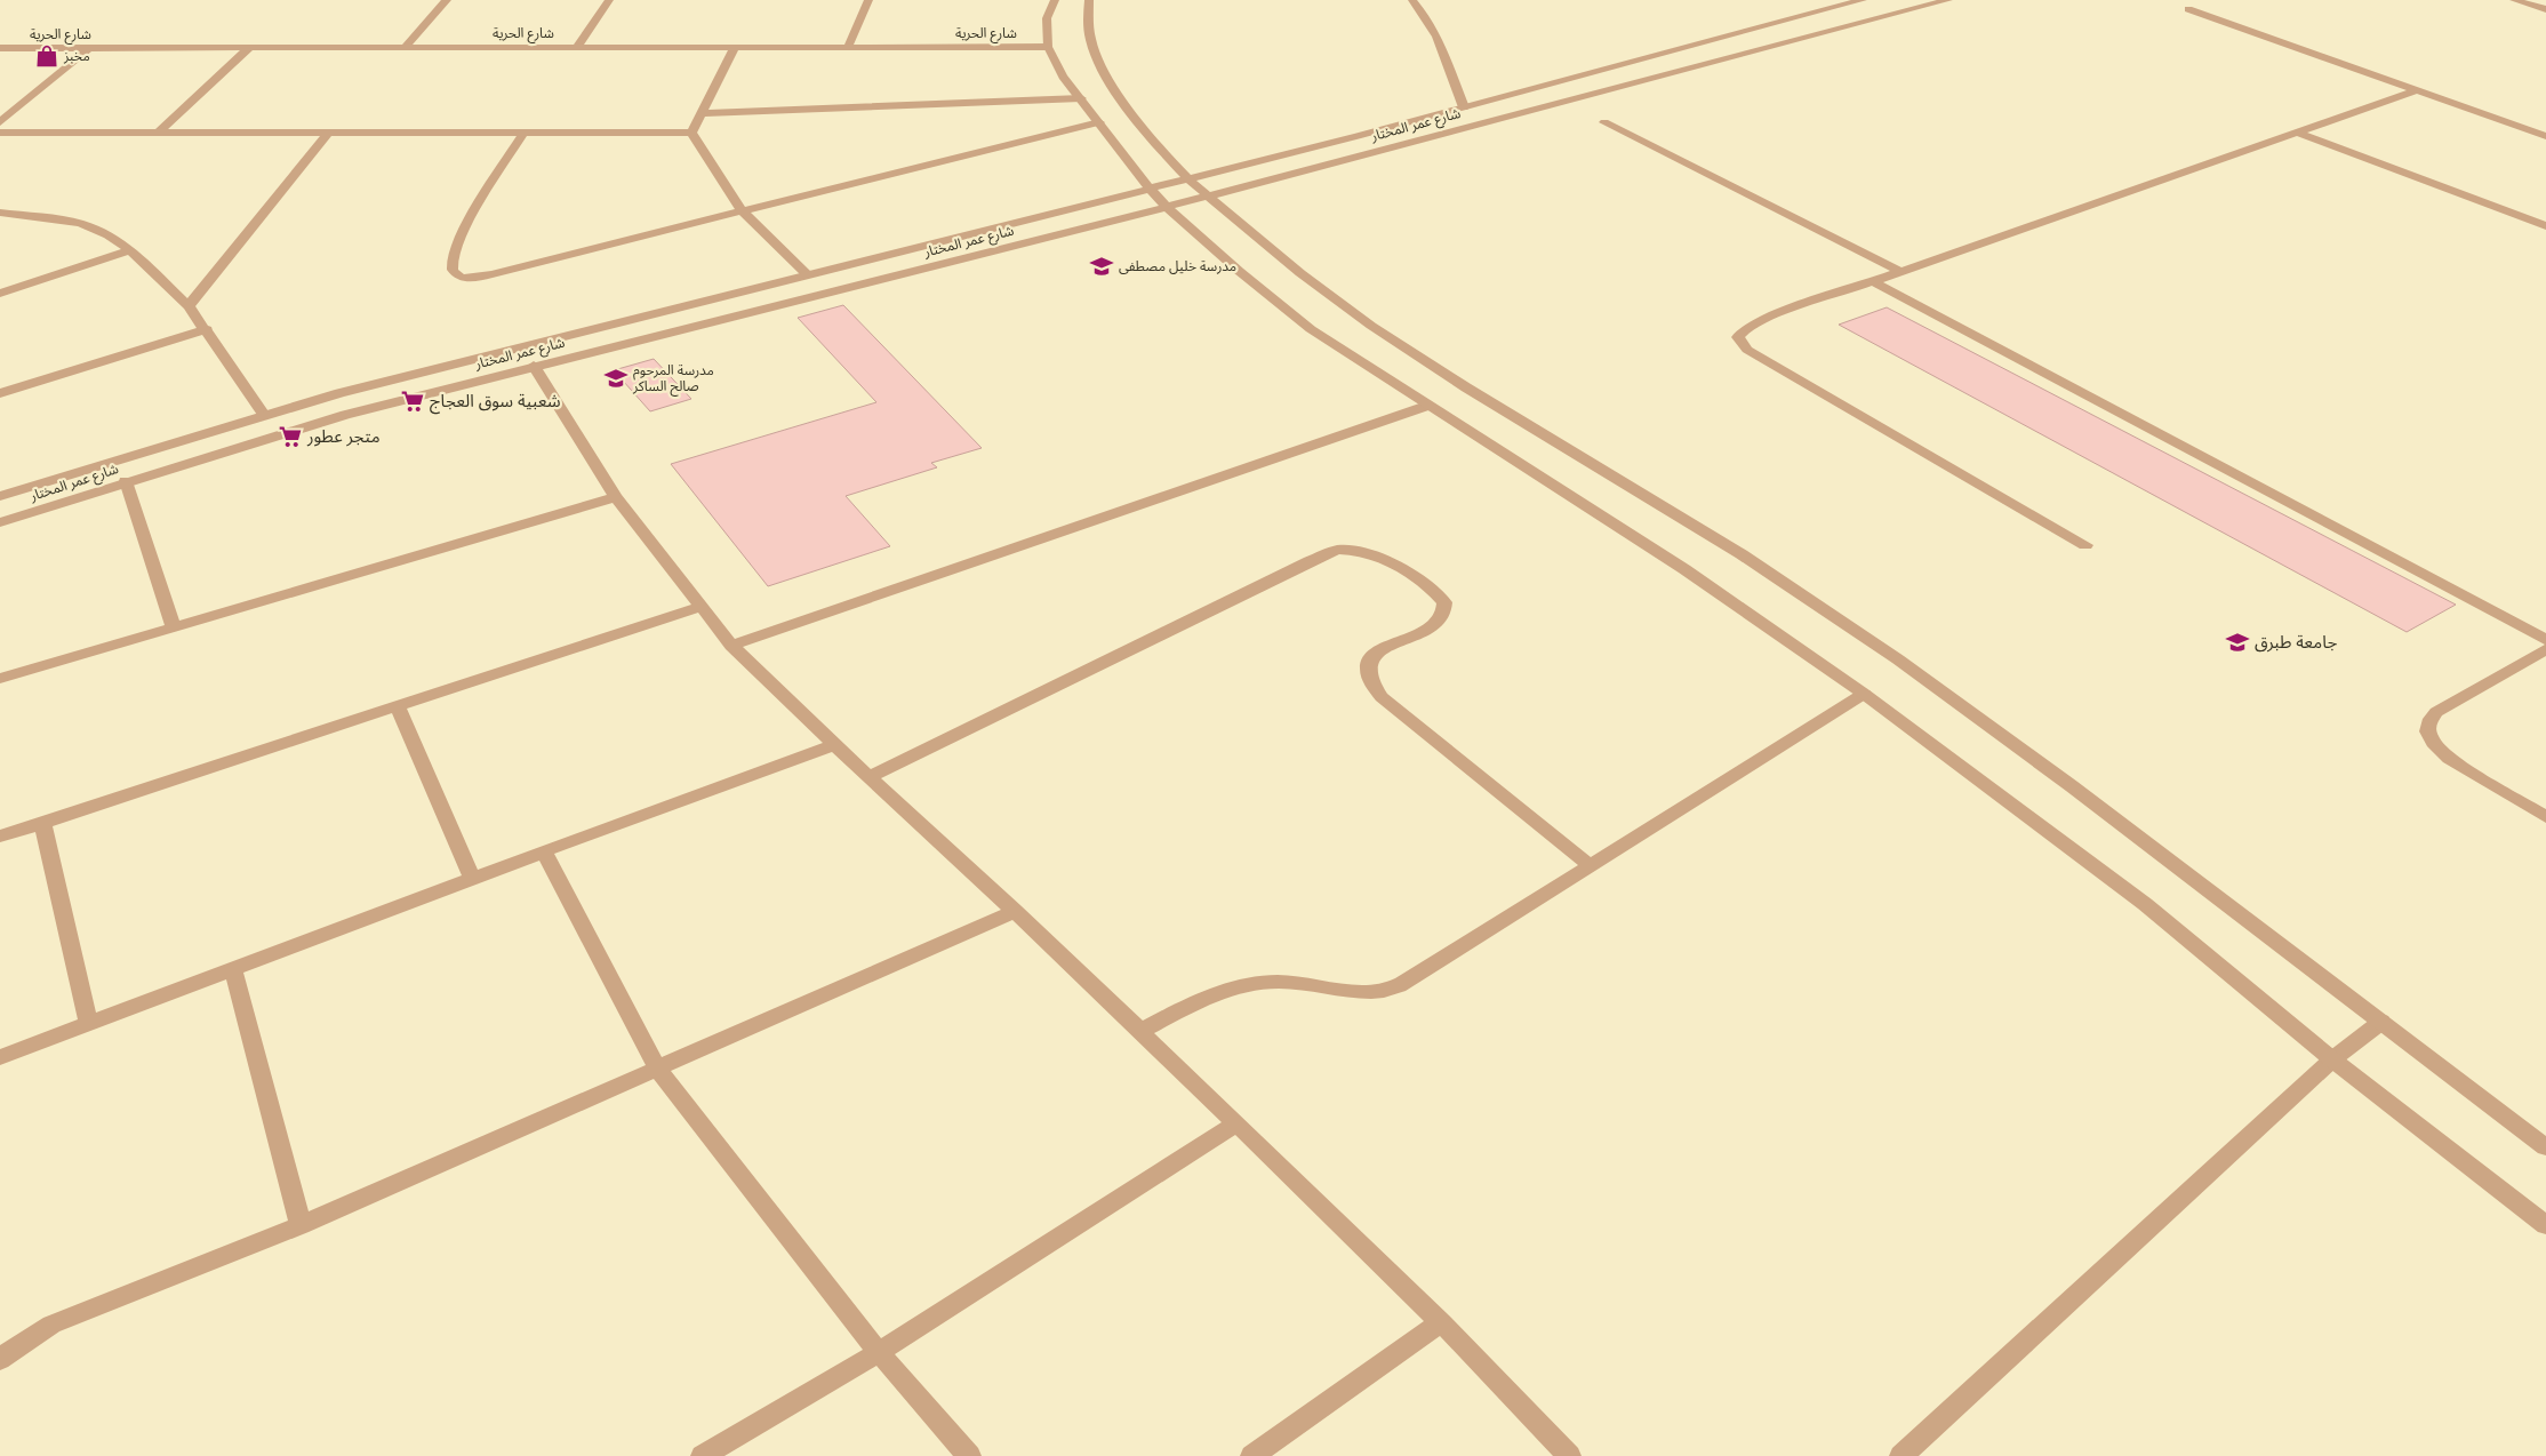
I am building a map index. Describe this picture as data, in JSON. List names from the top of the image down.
{
  "streets": {
    "street": ["شارع الحرية", "شارع عمر المختار"]
  },
  "places": {
    "shop": ["مخبز"],
    "school or university": ["مدرسة خليل مصطفى", "مدرسة المرحوم صالح الساكر", "جامعة طبرق"],
    "supermarket": ["شعبية سوق العجاج", "متجر عطور"]
  }
}
